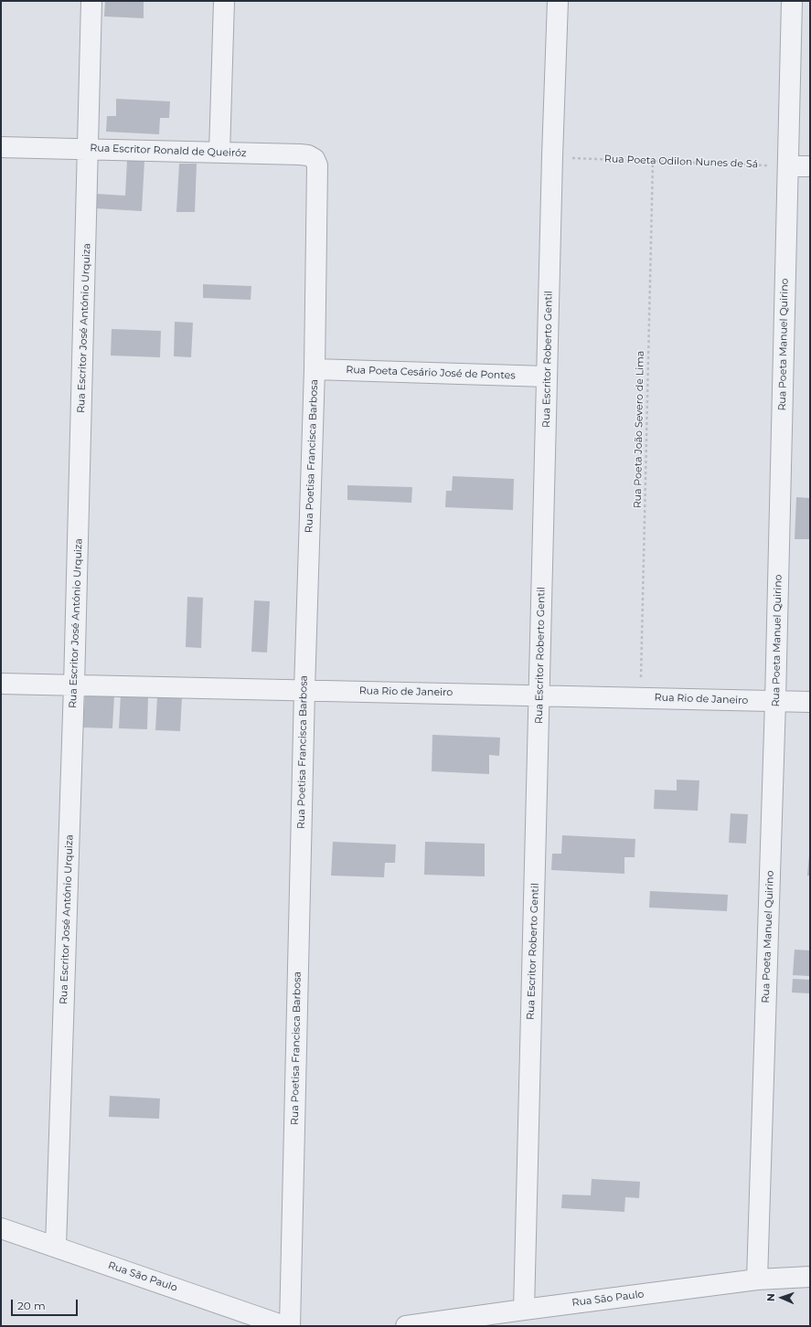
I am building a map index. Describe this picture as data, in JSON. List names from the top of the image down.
{
  "streets": {
    "street": [
      "Rua Escritor Ronald de Queiróz",
      "Rua Escritor José António Urquiza",
      "Rua Poeta Manuel Quirino",
      "Rua Escritor Roberto Gentil",
      "Rua Poeta Cesário José de Pontes",
      "Rua Poetisa Francisca Barbosa",
      "Rua Rio de Janeiro",
      "Rua São Paulo"
    ],
    "path": ["Rua Poeta Odilon Nunes de Sá", "Rua Poeta João Severo de Lima"]
  },
  "crossings": [
    ["Rua Escritor Ronald de Queiróz", "Rua Escritor José António Urquiza"],
    ["Rua Escritor Ronald de Queiróz", "Rua Poetisa Francisca Barbosa"],
    ["Rua Poeta Odilon Nunes de Sá", "Rua Poeta Manuel Quirino"],
    ["Rua Poeta Odilon Nunes de Sá", "Rua Escritor Roberto Gentil"],
    ["Rua Poeta Odilon Nunes de Sá", "Rua Poeta João Severo de Lima"],
    ["Rua Escritor José António Urquiza", "Rua Rio de Janeiro"],
    ["Rua Escritor José António Urquiza", "Rua São Paulo"],
    ["Rua Poeta Manuel Quirino", "Rua Rio de Janeiro"],
    ["Rua Poeta Manuel Quirino", "Rua São Paulo"],
    ["Rua Escritor Roberto Gentil", "Rua Poeta Cesário José de Pontes"],
    ["Rua Escritor Roberto Gentil", "Rua Rio de Janeiro"],
    ["Rua Escritor Roberto Gentil", "Rua São Paulo"],
    ["Rua Poeta Cesário José de Pontes", "Rua Poetisa Francisca Barbosa"],
    ["Rua Poeta João Severo de Lima", "Rua Rio de Janeiro"],
    ["Rua Poetisa Francisca Barbosa", "Rua Rio de Janeiro"]
  ],
  "scale_bar": "20 m",
  "north": "left"
}
